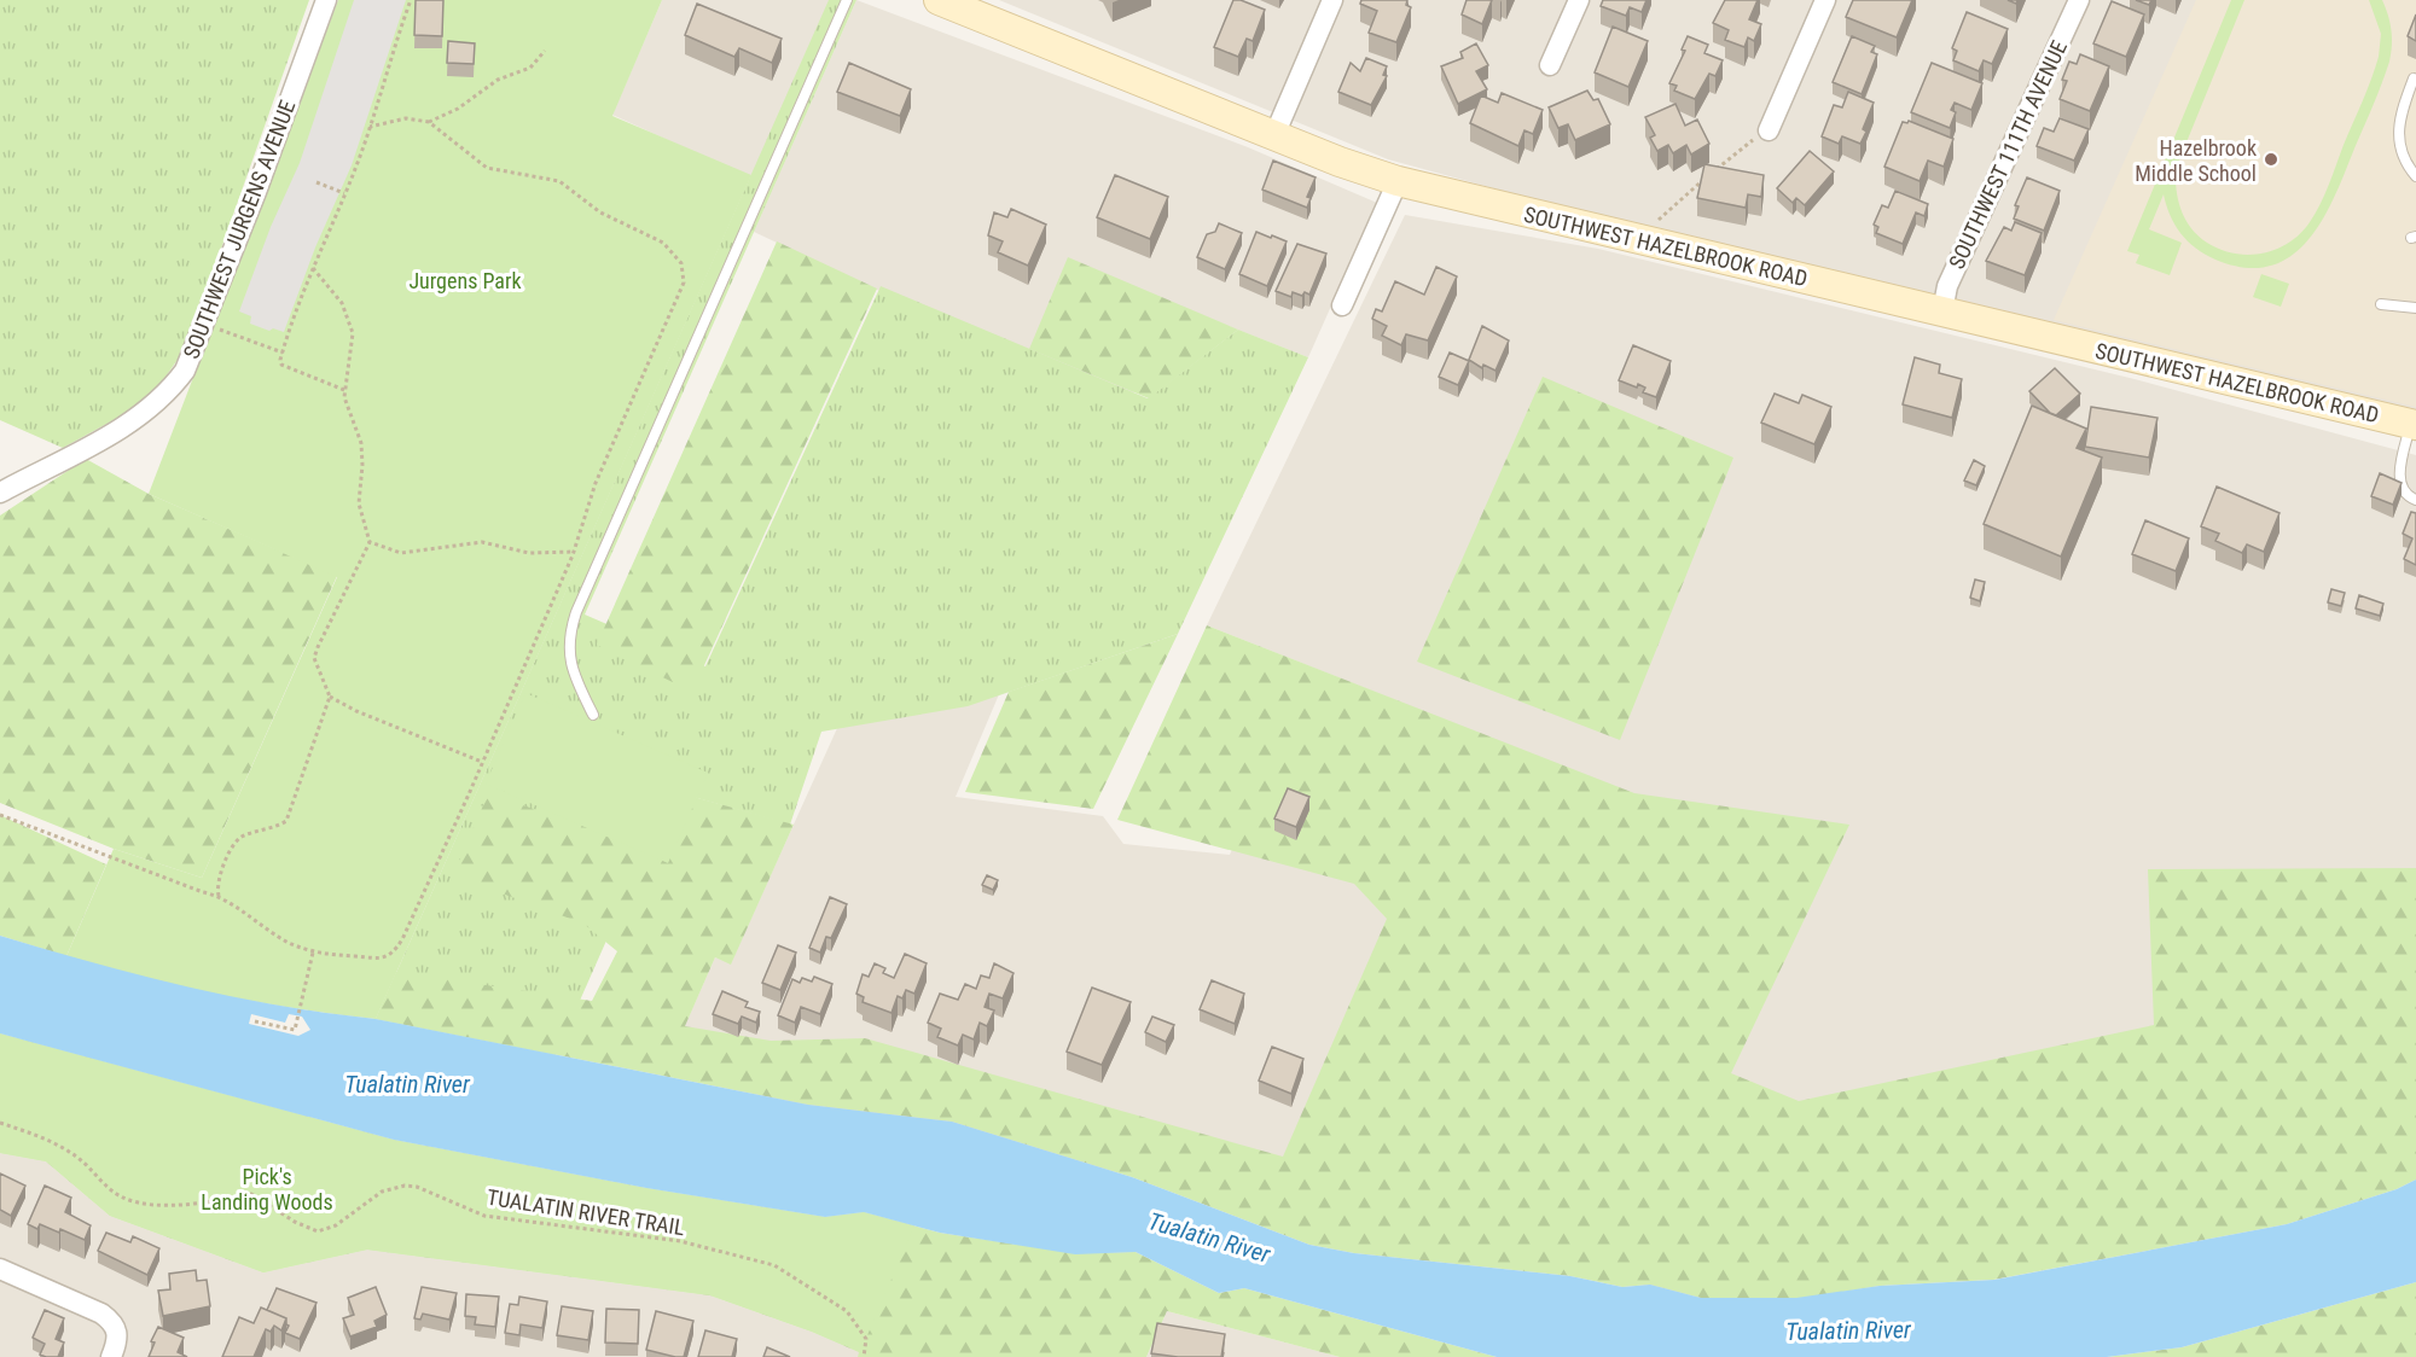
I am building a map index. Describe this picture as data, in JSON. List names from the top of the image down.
{
  "streets": {
    "street": ["SOUTHWEST 111TH AVENUE", "SOUTHWEST JURGENS AVENUE", "SOUTHWEST HAZELBROOK ROAD"],
    "path": ["TUALATIN RIVER TRAIL"]
  },
  "crossings": [
    ["SOUTHWEST 111TH AVENUE", "SOUTHWEST HAZELBROOK ROAD"]
  ],
  "water": ["Tualatin River"],
  "parks": ["Jurgens Park", "Pick's Landing Woods"],
  "places": ["Hazelbrook Middle School"]
}
